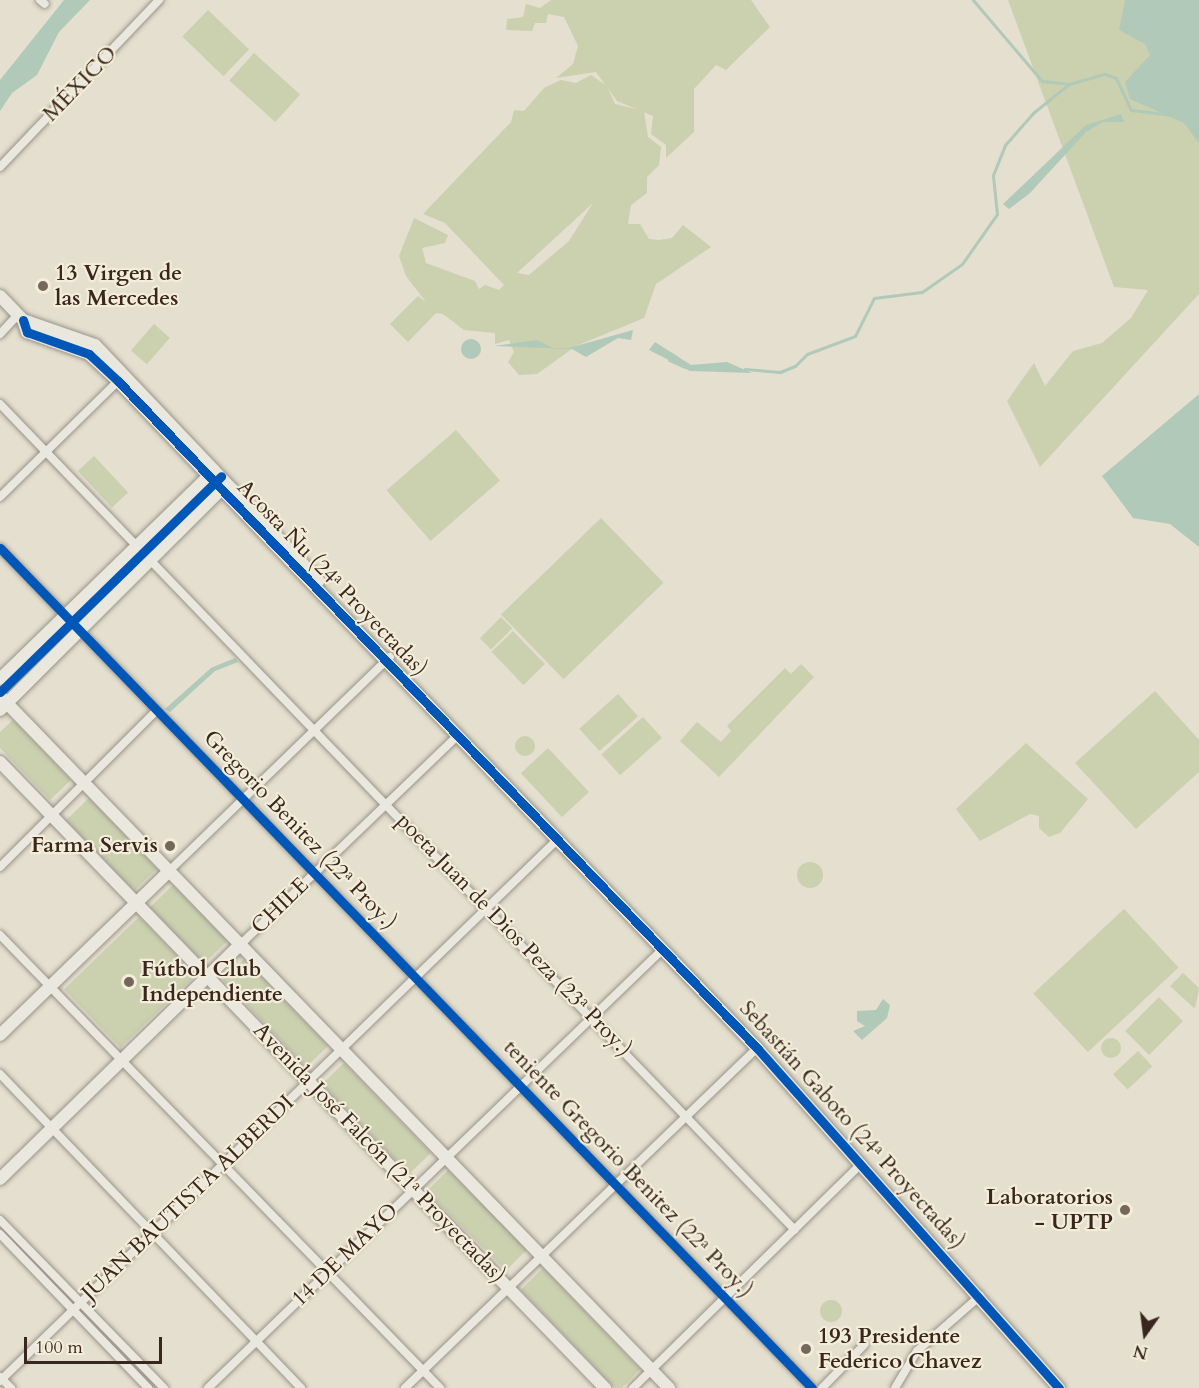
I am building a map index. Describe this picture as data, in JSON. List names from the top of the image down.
{
  "streets": {
    "street": [
      "MÉXICO",
      "Acosta Ñu (24ª Proyectadas)",
      "Gregorio Benitez (22ª Proy.)",
      "CHILE",
      "poeta Juan de Dios Peza (23ª Proy.)",
      "Sebastián Gaboto (24ª Proyectadas)",
      "Avenida José Falcón (21ª Proyectadas)",
      "teniente Gregorio Benitez (22ª Proy.)",
      "JUAN BAUTISTA ALBERDI",
      "14 DE MAYO"
    ]
  },
  "crossings": [
    ["Acosta Ñu (24ª Proyectadas)", "CHILE"],
    ["Gregorio Benitez (22ª Proy.)", "CHILE"],
    ["Gregorio Benitez (22ª Proy.)", "teniente Gregorio Benitez (22ª Proy.)"],
    ["Gregorio Benitez (22ª Proy.)", "JUAN BAUTISTA ALBERDI"],
    ["CHILE", "poeta Juan de Dios Peza (23ª Proy.)"],
    ["CHILE", "Avenida José Falcón (21ª Proyectadas)"],
    ["poeta Juan de Dios Peza (23ª Proy.)", "JUAN BAUTISTA ALBERDI"],
    ["poeta Juan de Dios Peza (23ª Proy.)", "14 DE MAYO"],
    ["Sebastián Gaboto (24ª Proyectadas)", "JUAN BAUTISTA ALBERDI"],
    ["Sebastián Gaboto (24ª Proyectadas)", "14 DE MAYO"],
    ["Avenida José Falcón (21ª Proyectadas)", "JUAN BAUTISTA ALBERDI"],
    ["Avenida José Falcón (21ª Proyectadas)", "14 DE MAYO"],
    ["teniente Gregorio Benitez (22ª Proy.)", "JUAN BAUTISTA ALBERDI"],
    ["teniente Gregorio Benitez (22ª Proy.)", "14 DE MAYO"]
  ],
  "places": [
    "13 Virgen de las Mercedes",
    "Farma Servis",
    "Fútbol Club Independiente",
    "Laboratorios - UPTP",
    "193 Presidente Federico Chavez"
  ],
  "scale_bar": "100 m",
  "north": "bottom"
}
